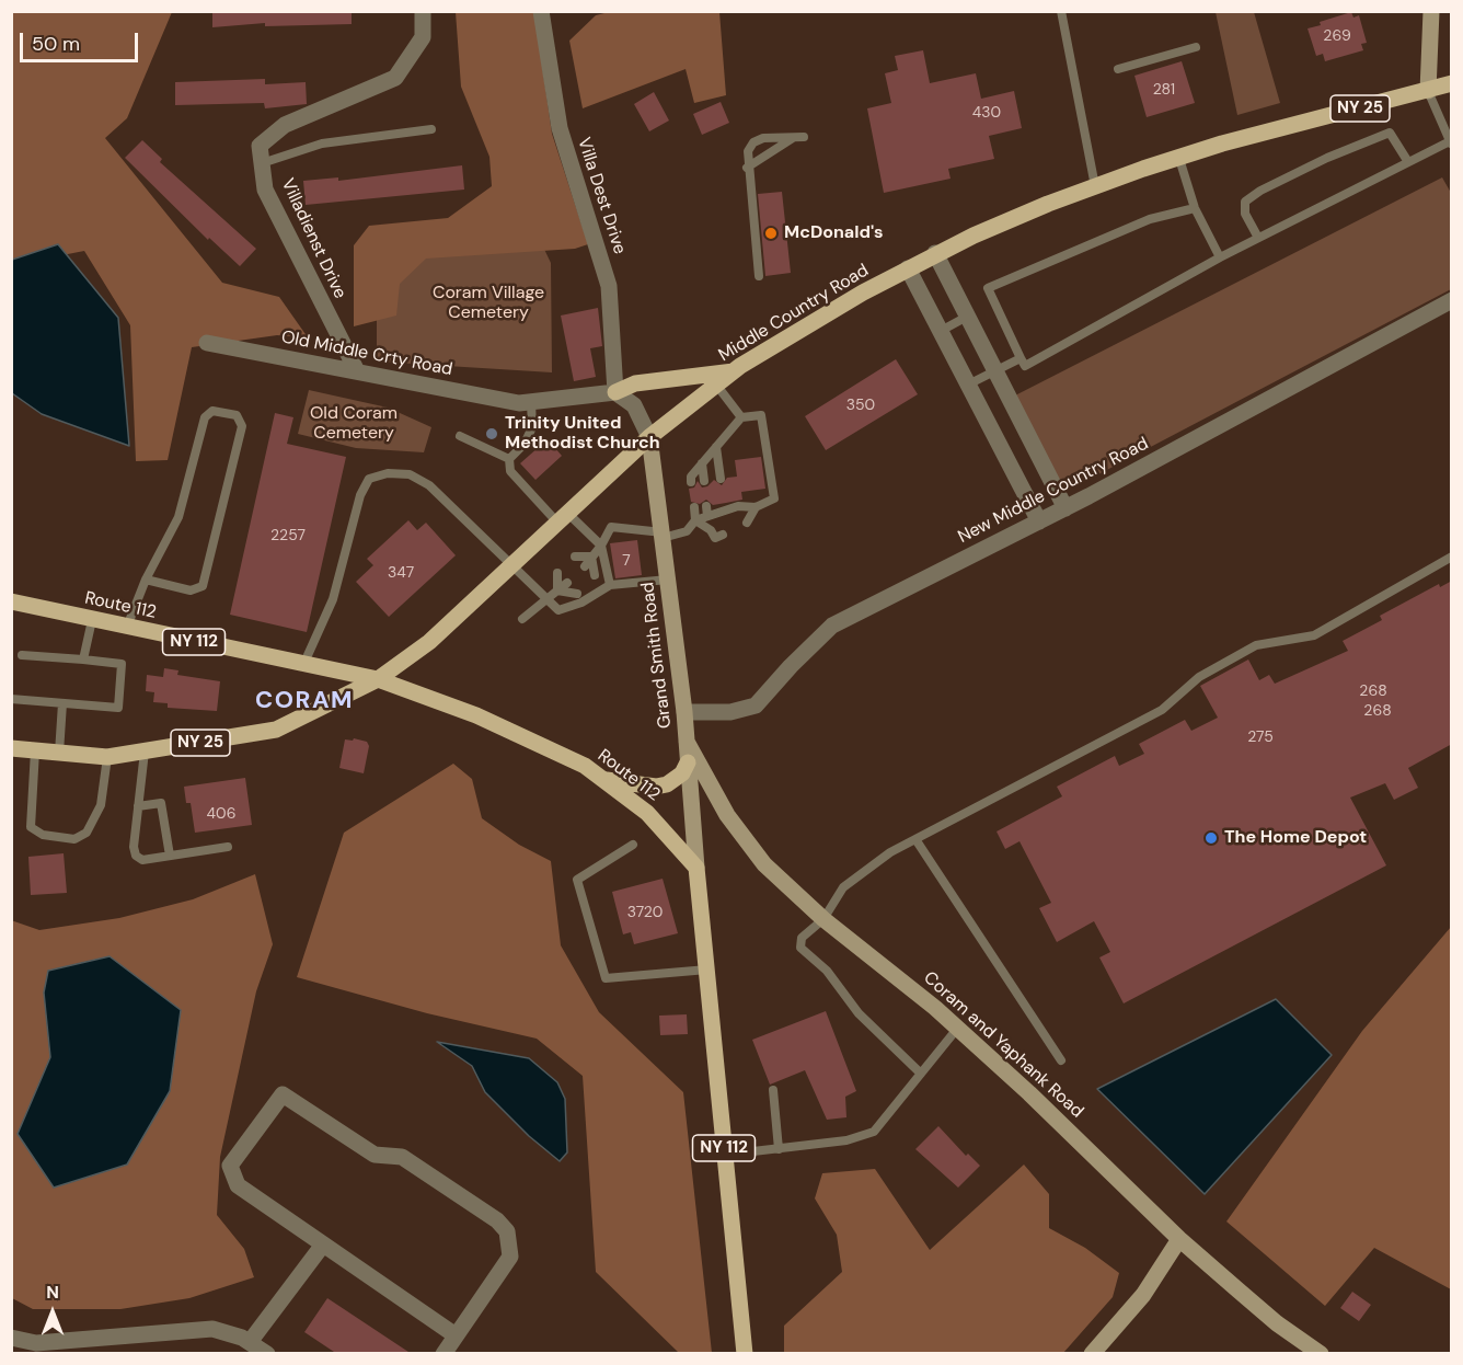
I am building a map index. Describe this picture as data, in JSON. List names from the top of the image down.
{
  "streets": {
    "main road": [
      "NY 25",
      "Middle Country Road",
      "Route 112",
      "NY 112",
      "Grand Smith Road",
      "Coram and Yaphank Road"
    ],
    "street": [
      "Villa Dest Drive",
      "Villadienst Drive",
      "Old Middle Crty Road",
      "New Middle Country Road"
    ]
  },
  "crossings": [
    ["Villa Dest Drive", "Old Middle Crty Road"],
    ["Villadienst Drive", "Old Middle Crty Road"],
    ["Middle Country Road", "Route 112"],
    ["Middle Country Road", "Grand Smith Road"],
    ["New Middle Country Road", "Grand Smith Road"],
    ["Route 112", "NY 112"],
    ["Route 112", "Grand Smith Road"],
    ["NY 112", "Grand Smith Road"],
    ["Grand Smith Road", "Coram and Yaphank Road"]
  ],
  "districts": ["CORAM"],
  "parks": ["Coram Village Cemetery", "Old Coram Cemetery"],
  "places": ["McDonald's", "Trinity United Methodist Church", "The Home Depot"],
  "house_numbers": [
    "269",
    "281",
    "430",
    "350",
    "2257",
    "7",
    "347",
    "268",
    "268",
    "275",
    "406",
    "3720"
  ],
  "scale_bar": "50 m",
  "north": "top"
}
